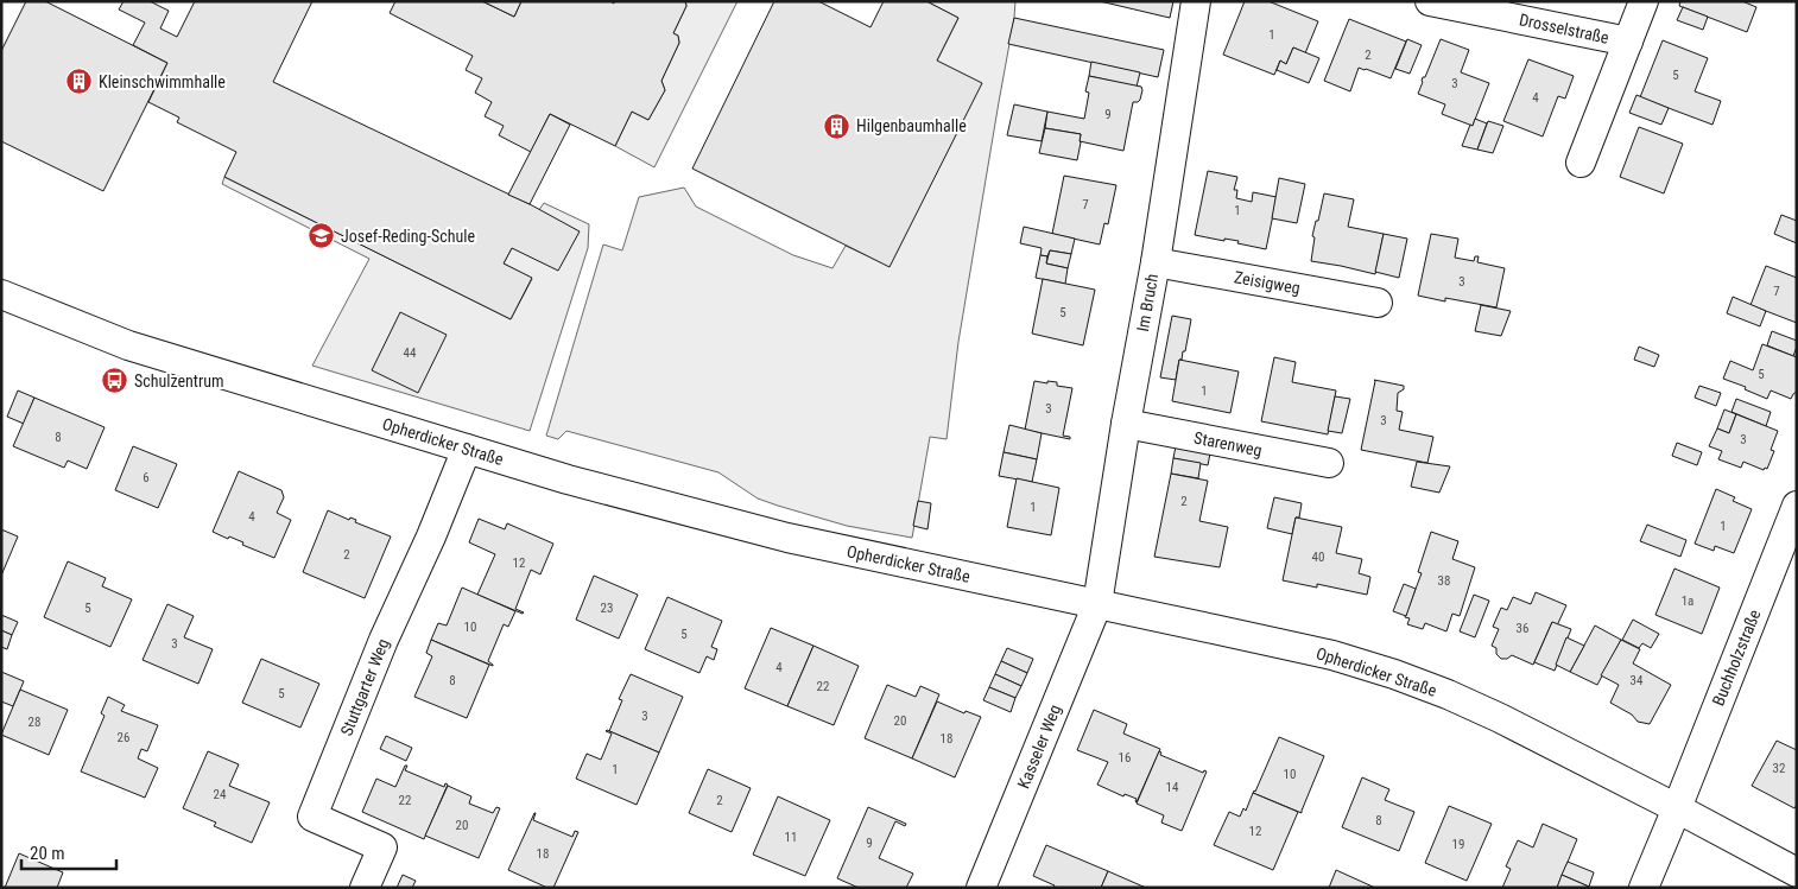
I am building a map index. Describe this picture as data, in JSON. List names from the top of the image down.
{
  "streets": {
    "street": [
      "Drosselstraße",
      "Zeisigweg",
      "Im Bruch",
      "Opherdicker Straße",
      "Starenweg",
      "Buchholzstraße",
      "Stuttgarter Weg",
      "Kasseler Weg"
    ]
  },
  "crossings": [
    ["Zeisigweg", "Im Bruch"],
    ["Im Bruch", "Opherdicker Straße"],
    ["Im Bruch", "Starenweg"],
    ["Im Bruch", "Kasseler Weg"],
    ["Opherdicker Straße", "Buchholzstraße"],
    ["Opherdicker Straße", "Stuttgarter Weg"],
    ["Opherdicker Straße", "Kasseler Weg"]
  ],
  "places": {
    "building": ["Kleinschwimmhalle", "Hilgenbaumhalle"],
    "school or university": ["Josef-Reding-Schule"],
    "bus stop": ["Schulzentrum"]
  },
  "house_numbers": [
    "1",
    "2",
    "5",
    "3",
    "4",
    "9",
    "7",
    "1",
    "3",
    "7",
    "5",
    "44",
    "5",
    "1",
    "3",
    "3",
    "8",
    "3",
    "6",
    "2",
    "1",
    "4",
    "1",
    "2",
    "40",
    "12",
    "38",
    "1a",
    "5",
    "23",
    "10",
    "36",
    "5",
    "3",
    "4",
    "8",
    "34",
    "22",
    "5",
    "3",
    "20",
    "28",
    "26",
    "18",
    "16",
    "32",
    "1",
    "10",
    "14",
    "24",
    "22",
    "2",
    "8",
    "20",
    "12",
    "11",
    "9",
    "19",
    "18"
  ],
  "scale_bar": "20 m"
}
